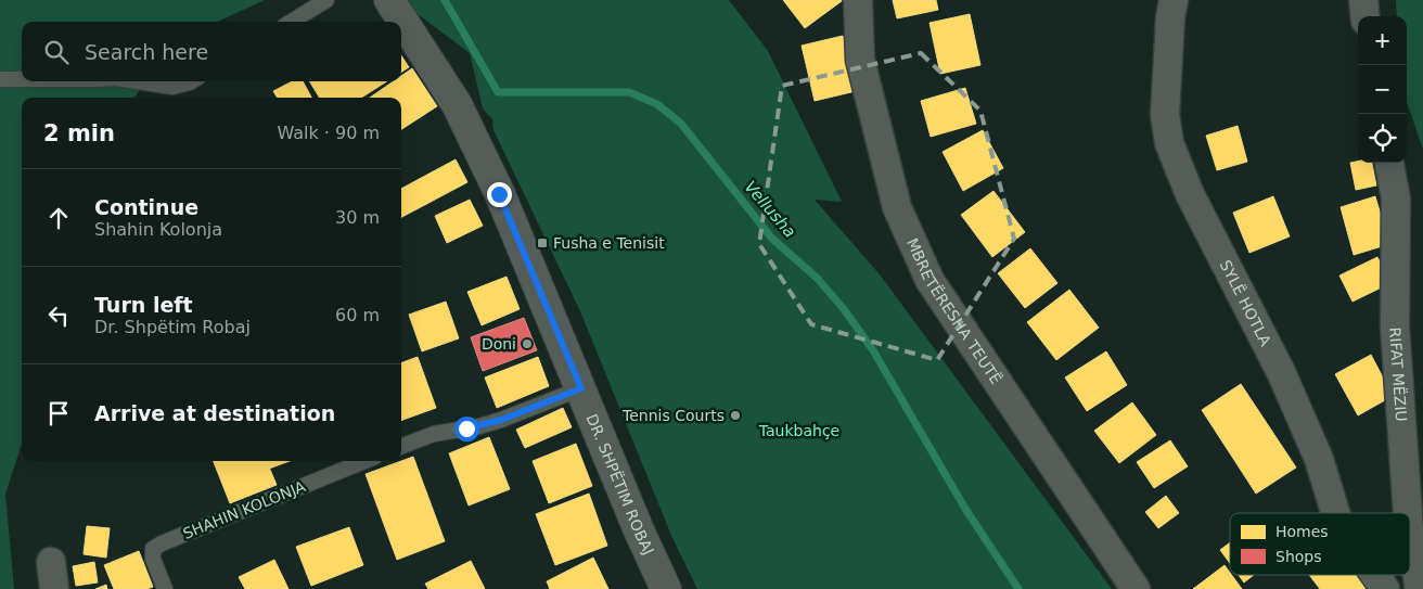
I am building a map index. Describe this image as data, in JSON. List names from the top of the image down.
{
  "streets": {
    "street": [
      "SYLË HOTLA",
      "MBRETËRESHA TEUTË",
      "RIFAT MËZIU",
      "DR. SHPËTIM ROBAJ"
    ],
    "lane": ["SHAHIN KOLONJA"]
  },
  "water": ["Vellusha"],
  "parks": ["Taukbahçe"],
  "places": {
    "transit": ["Fusha e Tenisit"],
    "other": ["Doni", "Tennis Courts"]
  },
  "legend": ["Homes", "Shops"],
  "page": {
    "map_buttons": ["+", "−"],
    "search": "Search here",
    "heading": ["2 min", "Walk · 90 m"],
    "list": [
      ["Continue", "Shahin Kolonja", "30 m"],
      ["Turn left", "Dr. Shpëtim Robaj", "60 m"],
      "Arrive at destination"
    ]
  }
}
